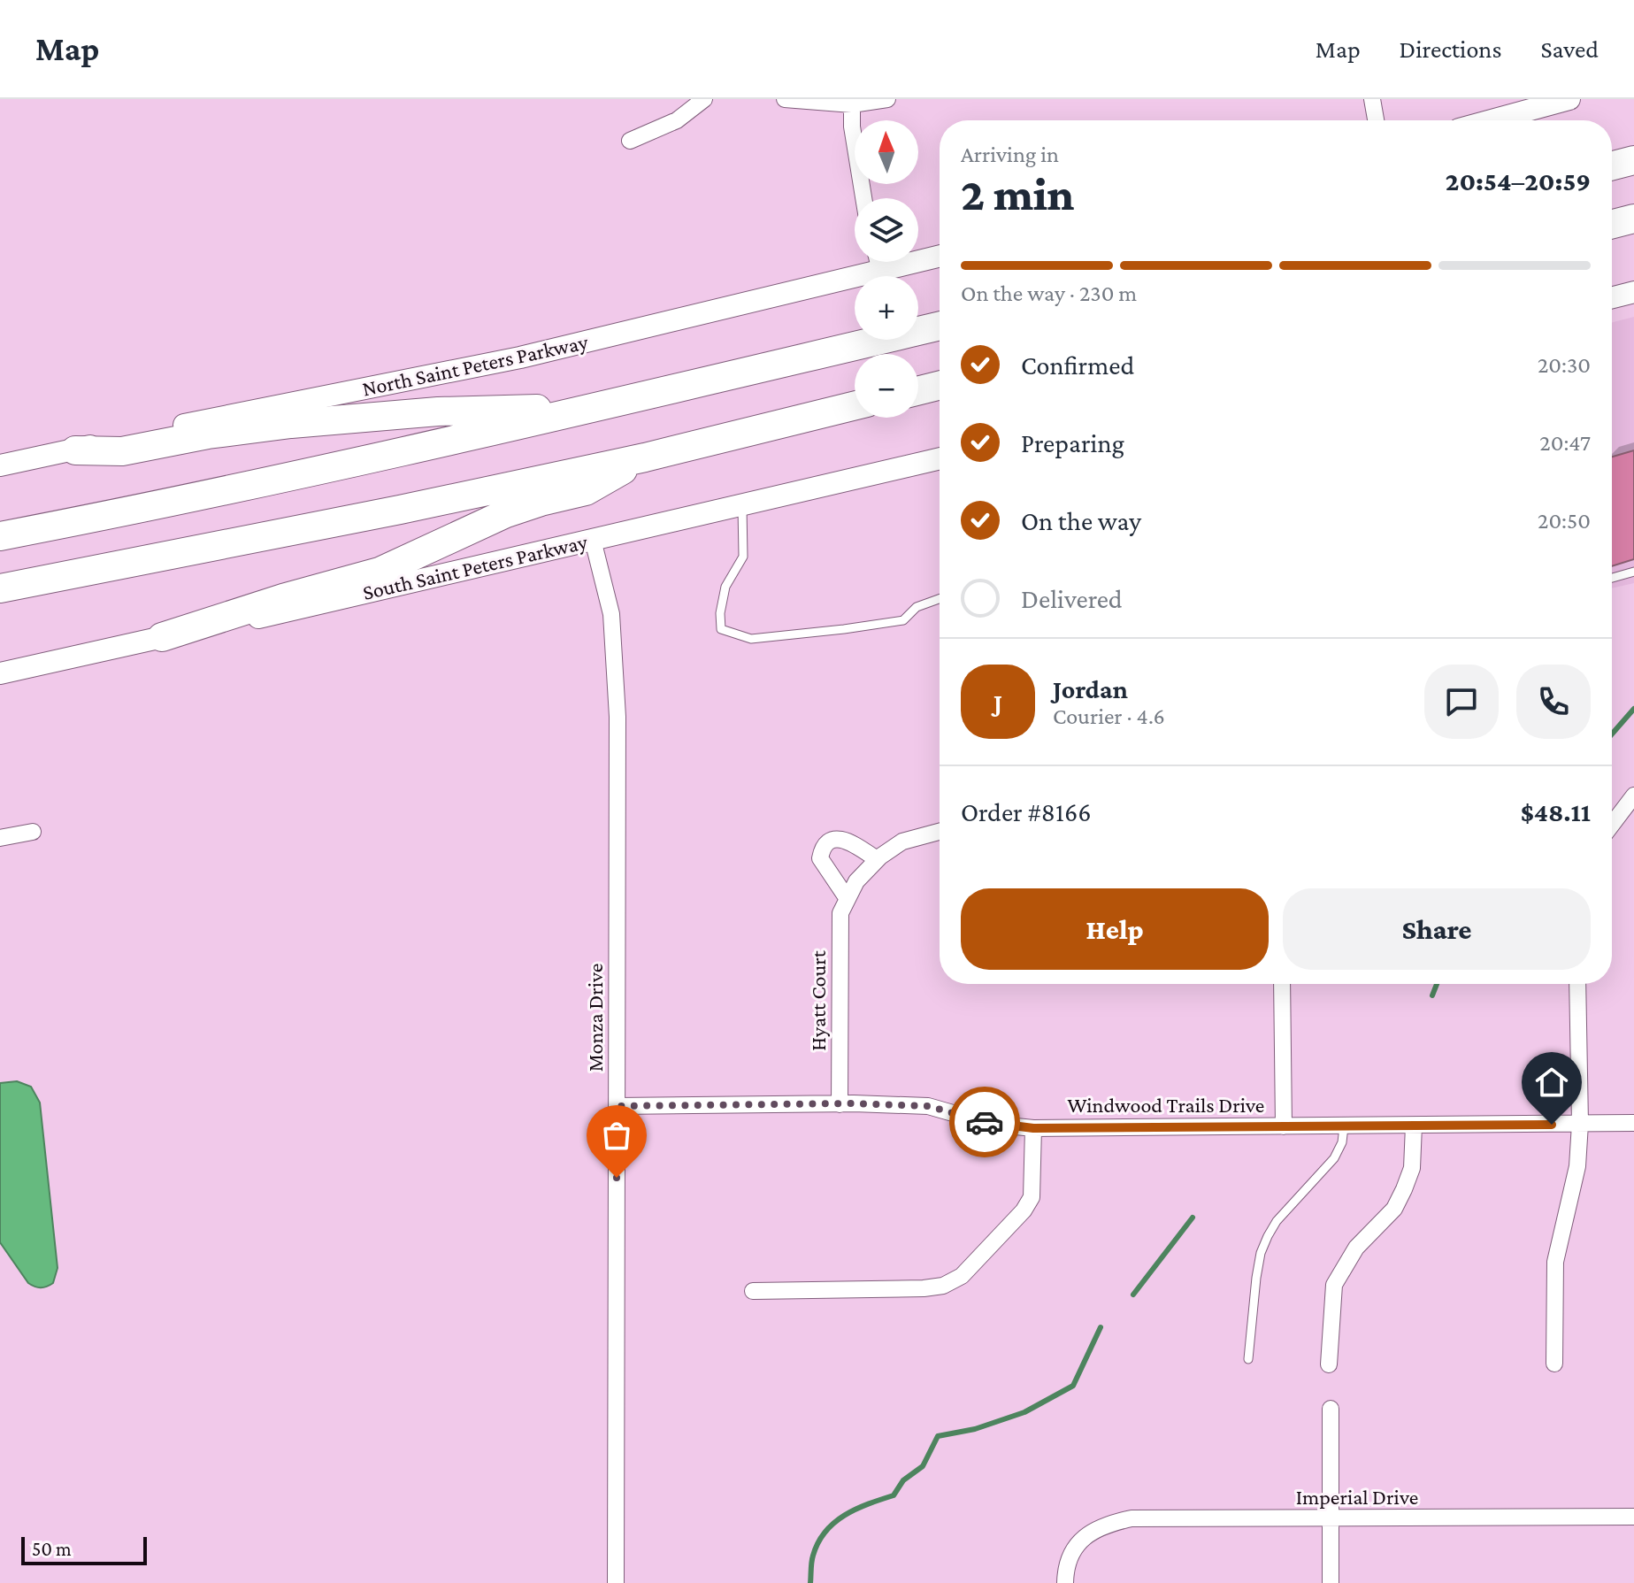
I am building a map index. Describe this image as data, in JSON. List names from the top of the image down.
{
  "streets": {
    "main road": ["North Saint Peters Parkway", "South Saint Peters Parkway"],
    "street": [
      "Hyatt Court",
      "Monza Drive",
      "Windwood Trails Drive",
      "Imperial Drive"
    ]
  },
  "crossings": [
    ["South Saint Peters Parkway", "Monza Drive"],
    ["Hyatt Court", "Windwood Trails Drive"],
    ["Monza Drive", "Windwood Trails Drive"]
  ],
  "scale_bar": "50 m",
  "north": "top",
  "page": {
    "header": "Map",
    "nav": ["Map", "Directions", "Saved"],
    "map_buttons": ["+", "−"],
    "heading": ["2 min", "Arriving in", "20:54–20:59"],
    "panel": [
      "Jordan",
      "Courier · 4.6",
      "Order #8166",
      "$48.11"
    ],
    "bar": "On the way · 230 m",
    "list": [
      ["Confirmed", "20:30"],
      ["Preparing", "20:47"],
      ["On the way", "20:50"],
      "Delivered"
    ],
    "round": "J",
    "buttons": ["Help", "Share"],
    "scale": "50 m"
  }
}
